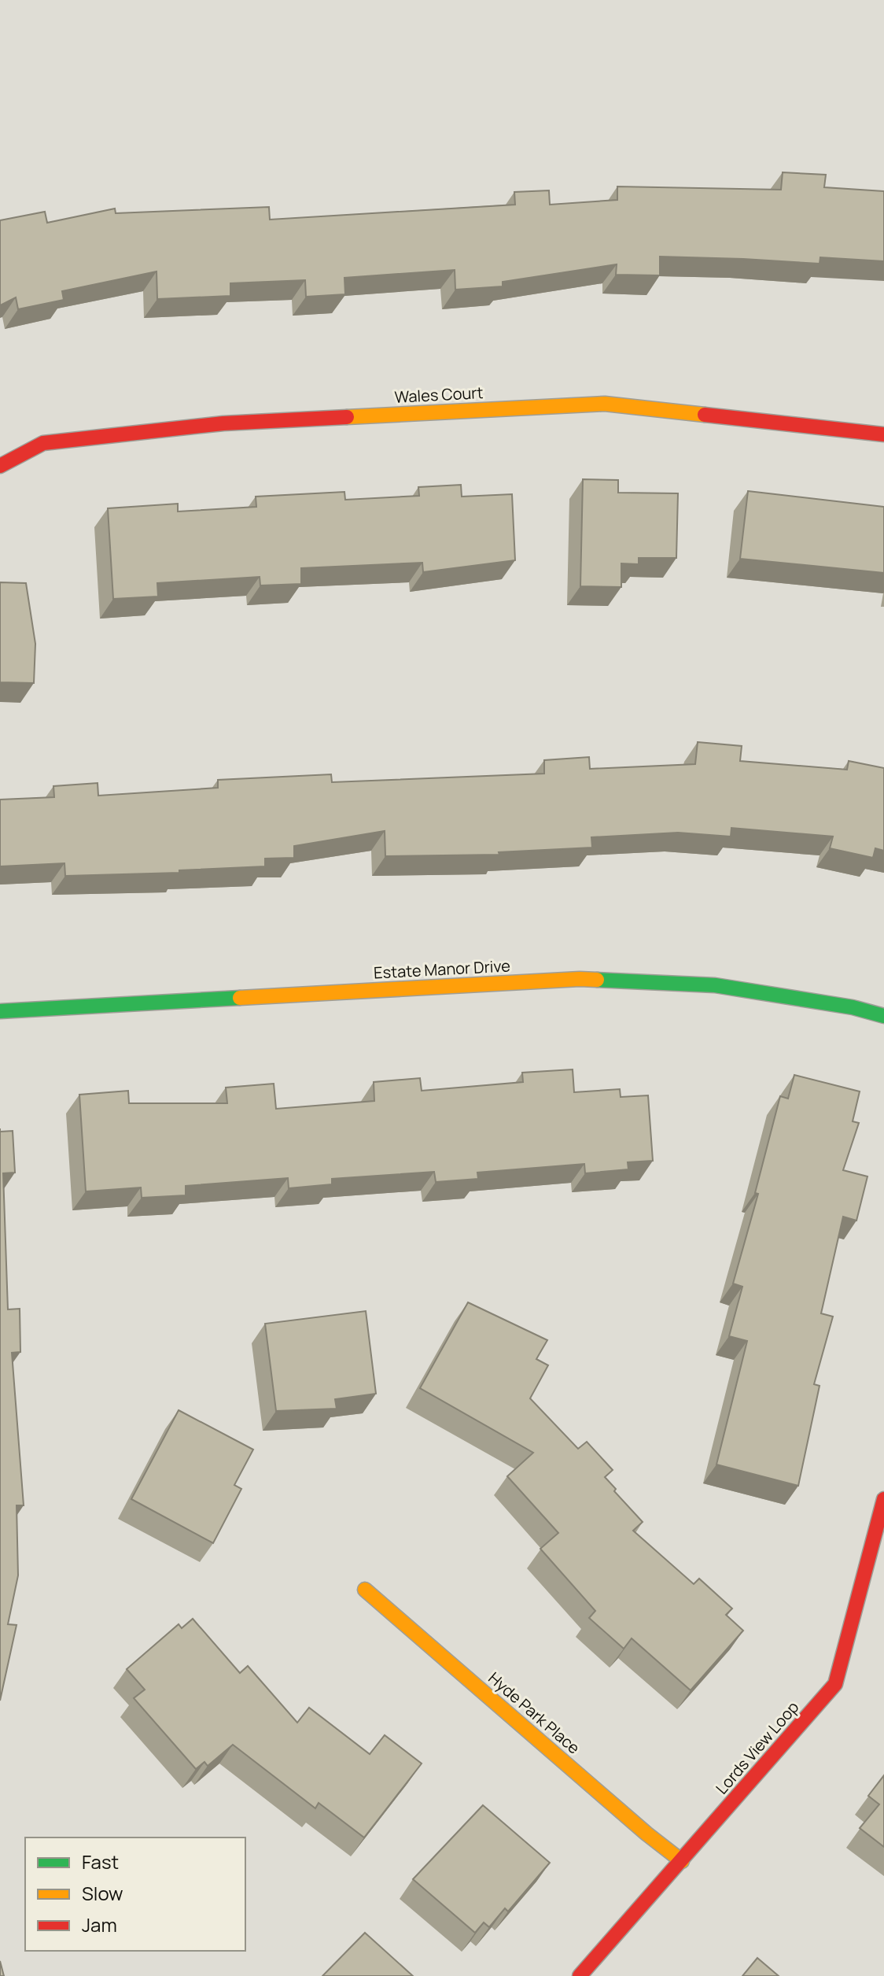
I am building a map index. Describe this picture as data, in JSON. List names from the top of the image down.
{
  "streets": {
    "street": [
      "Wales Court",
      "Estate Manor Drive",
      "Hyde Park Place",
      "Lords View Loop"
    ]
  },
  "crossings": [
    ["Hyde Park Place", "Lords View Loop"]
  ],
  "legend": ["Fast", "Slow", "Jam"]
}
